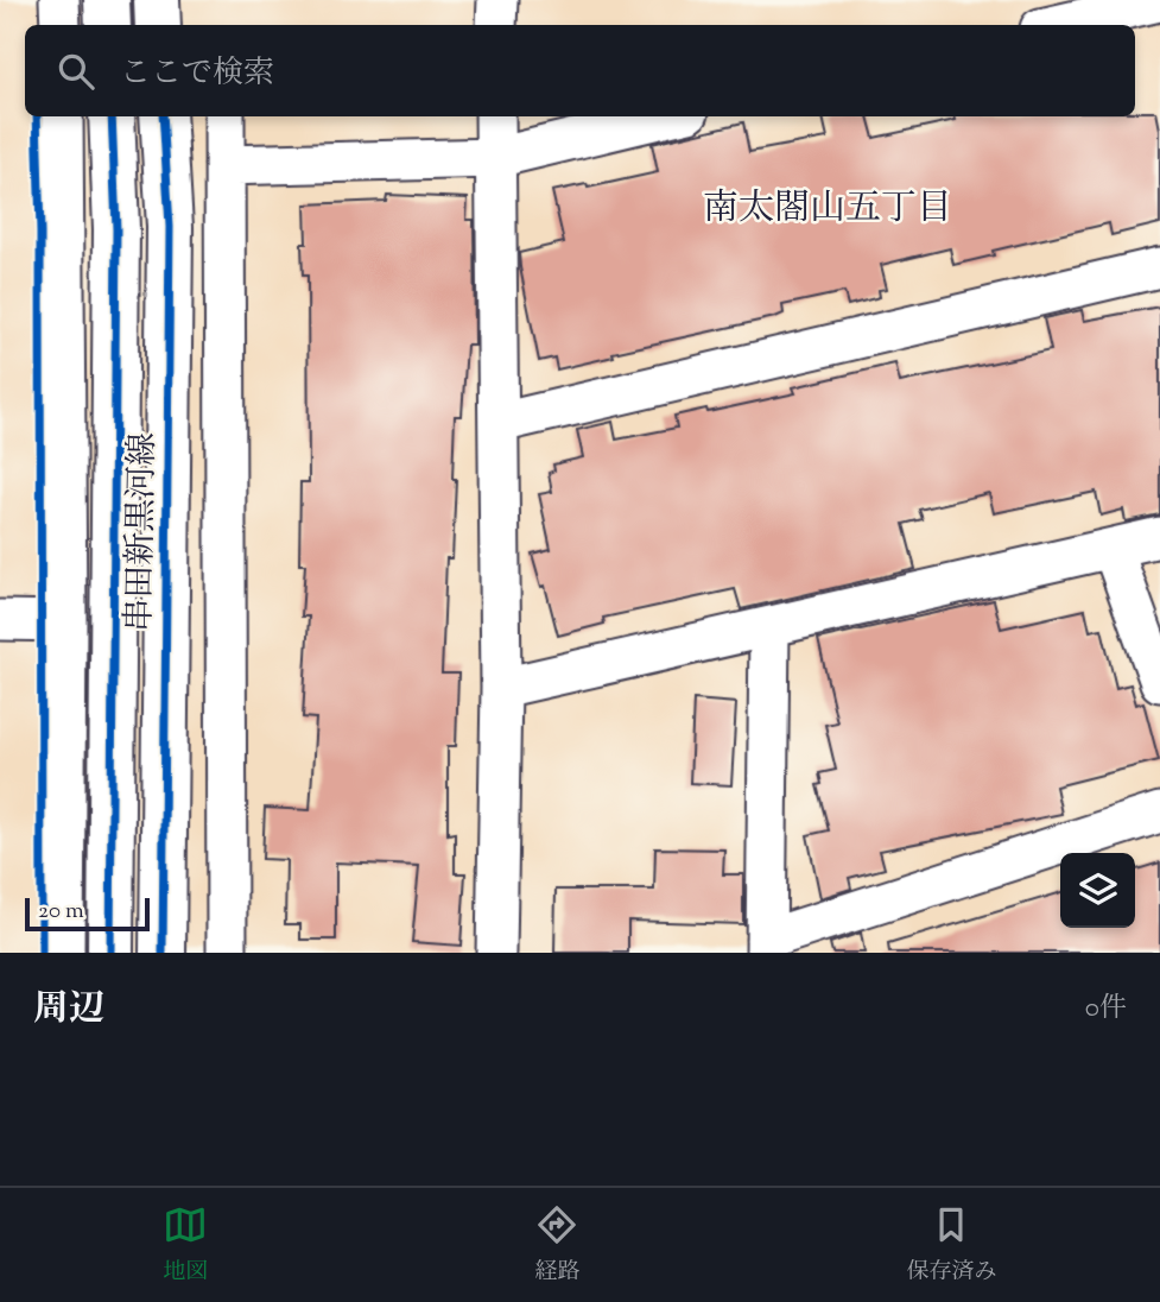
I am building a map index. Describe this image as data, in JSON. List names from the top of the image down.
{
  "streets": {
    "main road": ["串田新黒河線"]
  },
  "districts": ["南太閤山五丁目"],
  "scale_bar": "20 m",
  "page": {
    "search": "ここで検索",
    "scale": "20 m",
    "heading": ["周辺", "0件"],
    "nav": ["地図", "経路", "保存済み"]
  }
}
